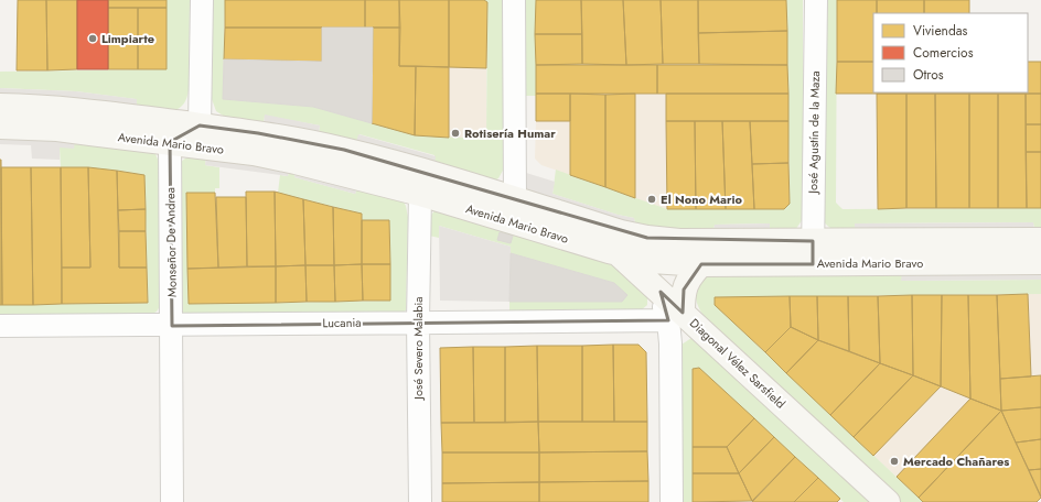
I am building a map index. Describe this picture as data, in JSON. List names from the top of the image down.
{
  "streets": {
    "main road": ["Avenida Mario Bravo", "Diagonal Vélez Sarsfield"],
    "street": [
      "José Agustín de la Maza",
      "Monseñor De Andrea",
      "Lucania",
      "José Severo Malabia"
    ]
  },
  "crossings": [
    ["José Agustín de la Maza", "Avenida Mario Bravo"],
    ["Avenida Mario Bravo", "Monseñor De Andrea"],
    ["Avenida Mario Bravo", "José Severo Malabia"],
    ["Avenida Mario Bravo", "Diagonal Vélez Sarsfield"],
    ["Monseñor De Andrea", "Lucania"],
    ["Lucania", "José Severo Malabia"],
    ["Lucania", "Diagonal Vélez Sarsfield"]
  ],
  "places": [
    "Limpiarte",
    "Rotisería Humar",
    "El Nono Mario",
    "Mercado Chañares"
  ],
  "legend": ["Viviendas", "Comercios", "Otros"]
}
